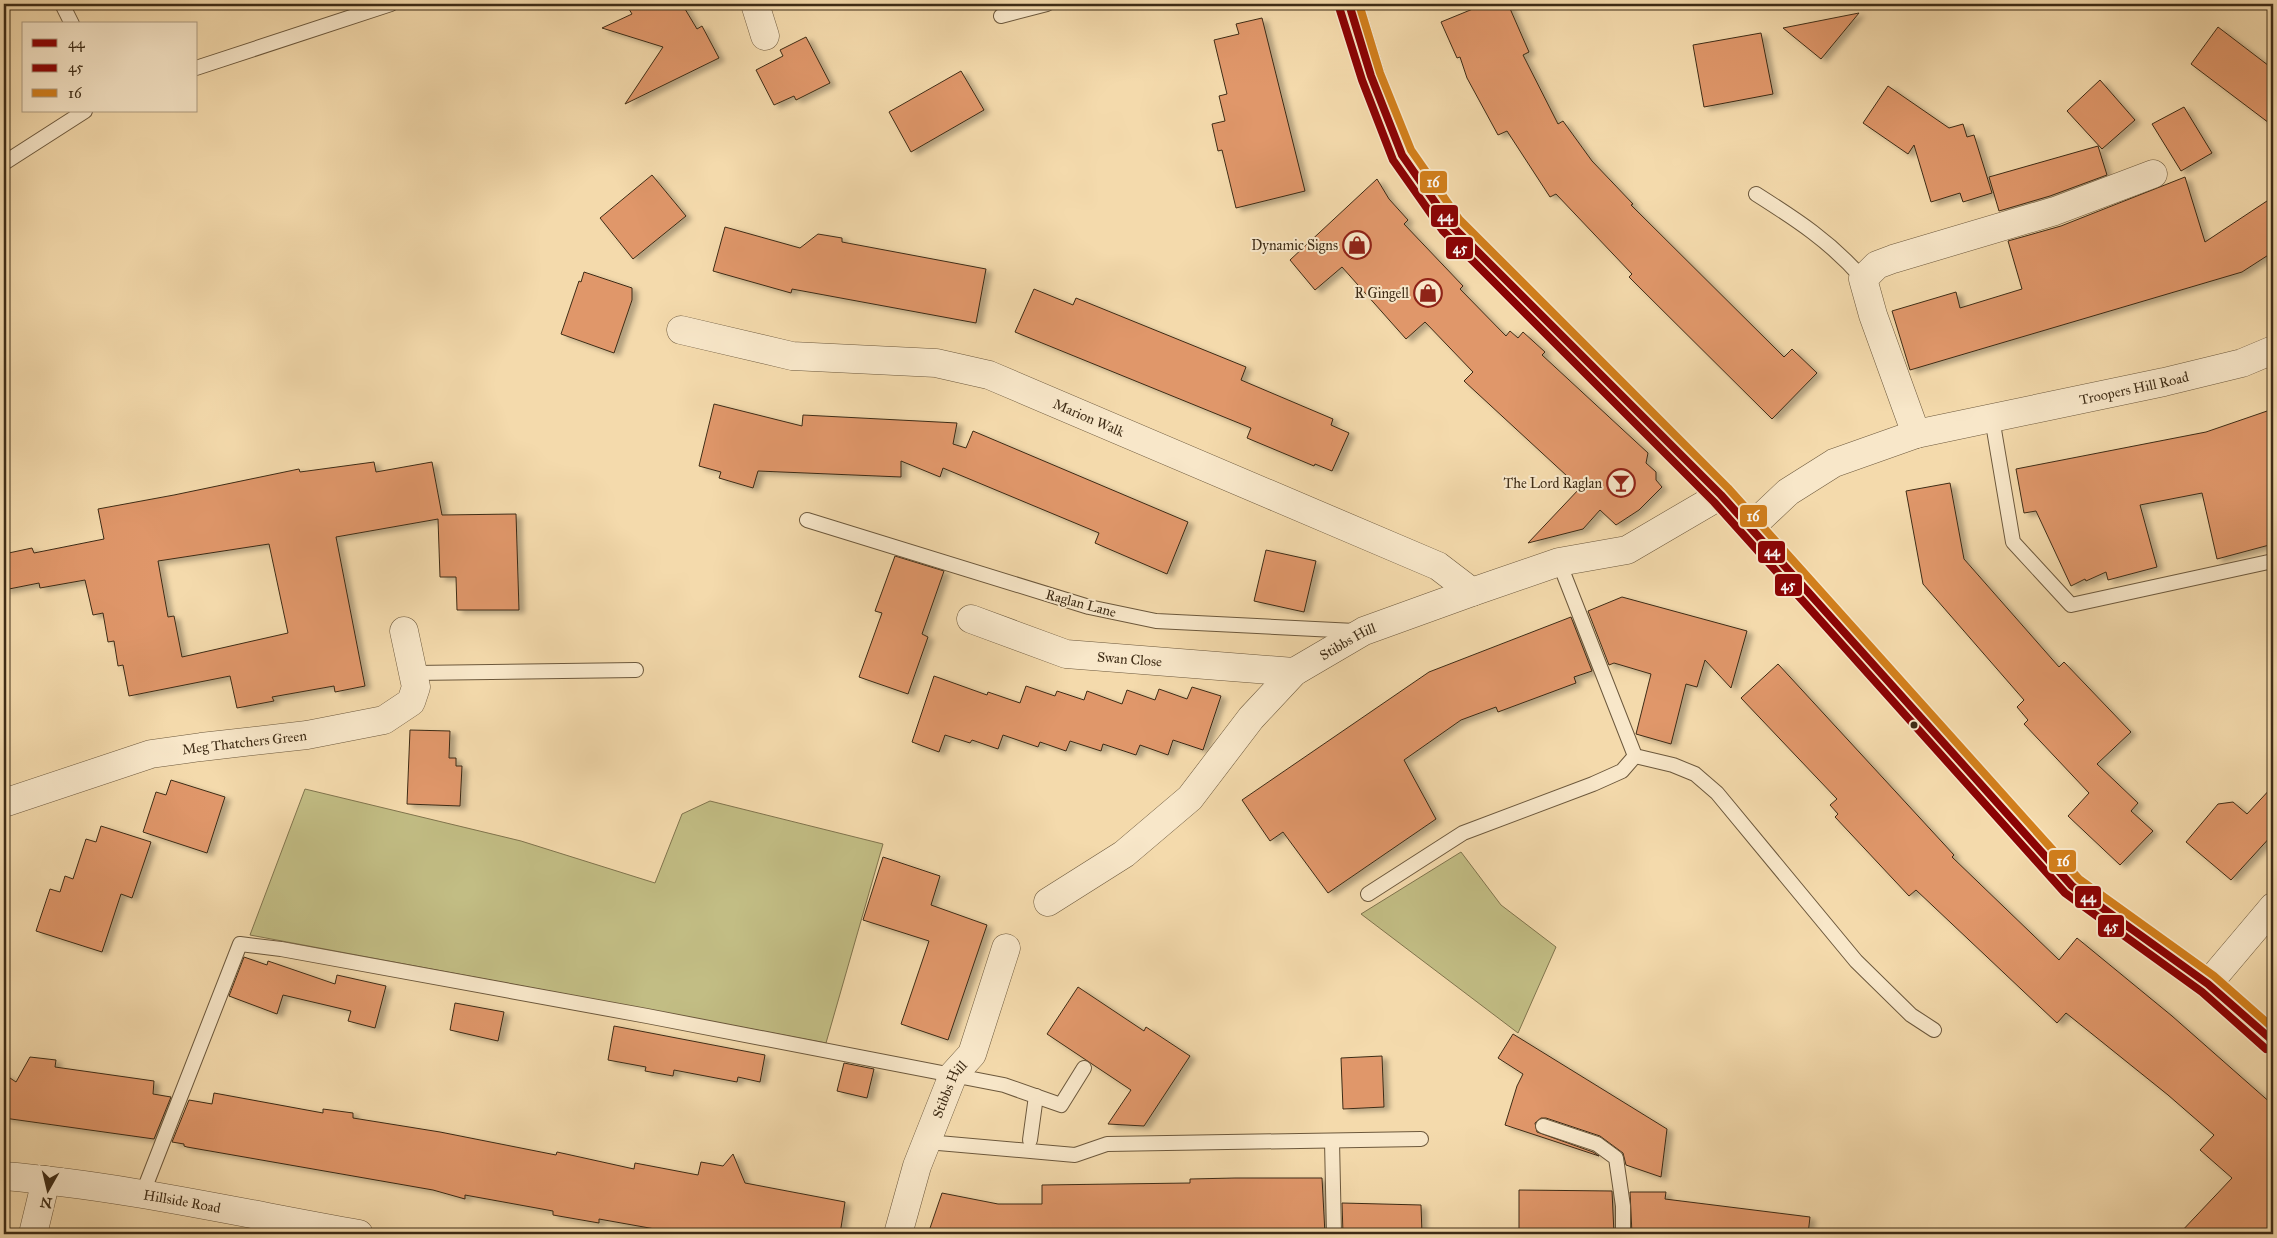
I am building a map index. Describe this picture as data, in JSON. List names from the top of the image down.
{
  "streets": {
    "street": [
      "Troopers Hill Road",
      "Marion Walk",
      "Stibbs Hill",
      "Swan Close",
      "Meg Thatchers Green",
      "Hillside Road"
    ],
    "lane": ["Raglan Lane"]
  },
  "crossings": [
    ["Marion Walk", "Stibbs Hill"],
    ["Raglan Lane", "Stibbs Hill"],
    ["Stibbs Hill", "Swan Close"]
  ],
  "places": {
    "shop": ["Dynamic Signs", "R Gingell"],
    "bar": ["The Lord Raglan"]
  },
  "lines": ["transit line 44", "transit line 16", "transit line 45"],
  "legend": ["44", "45", "16"],
  "north": "bottom"
}
